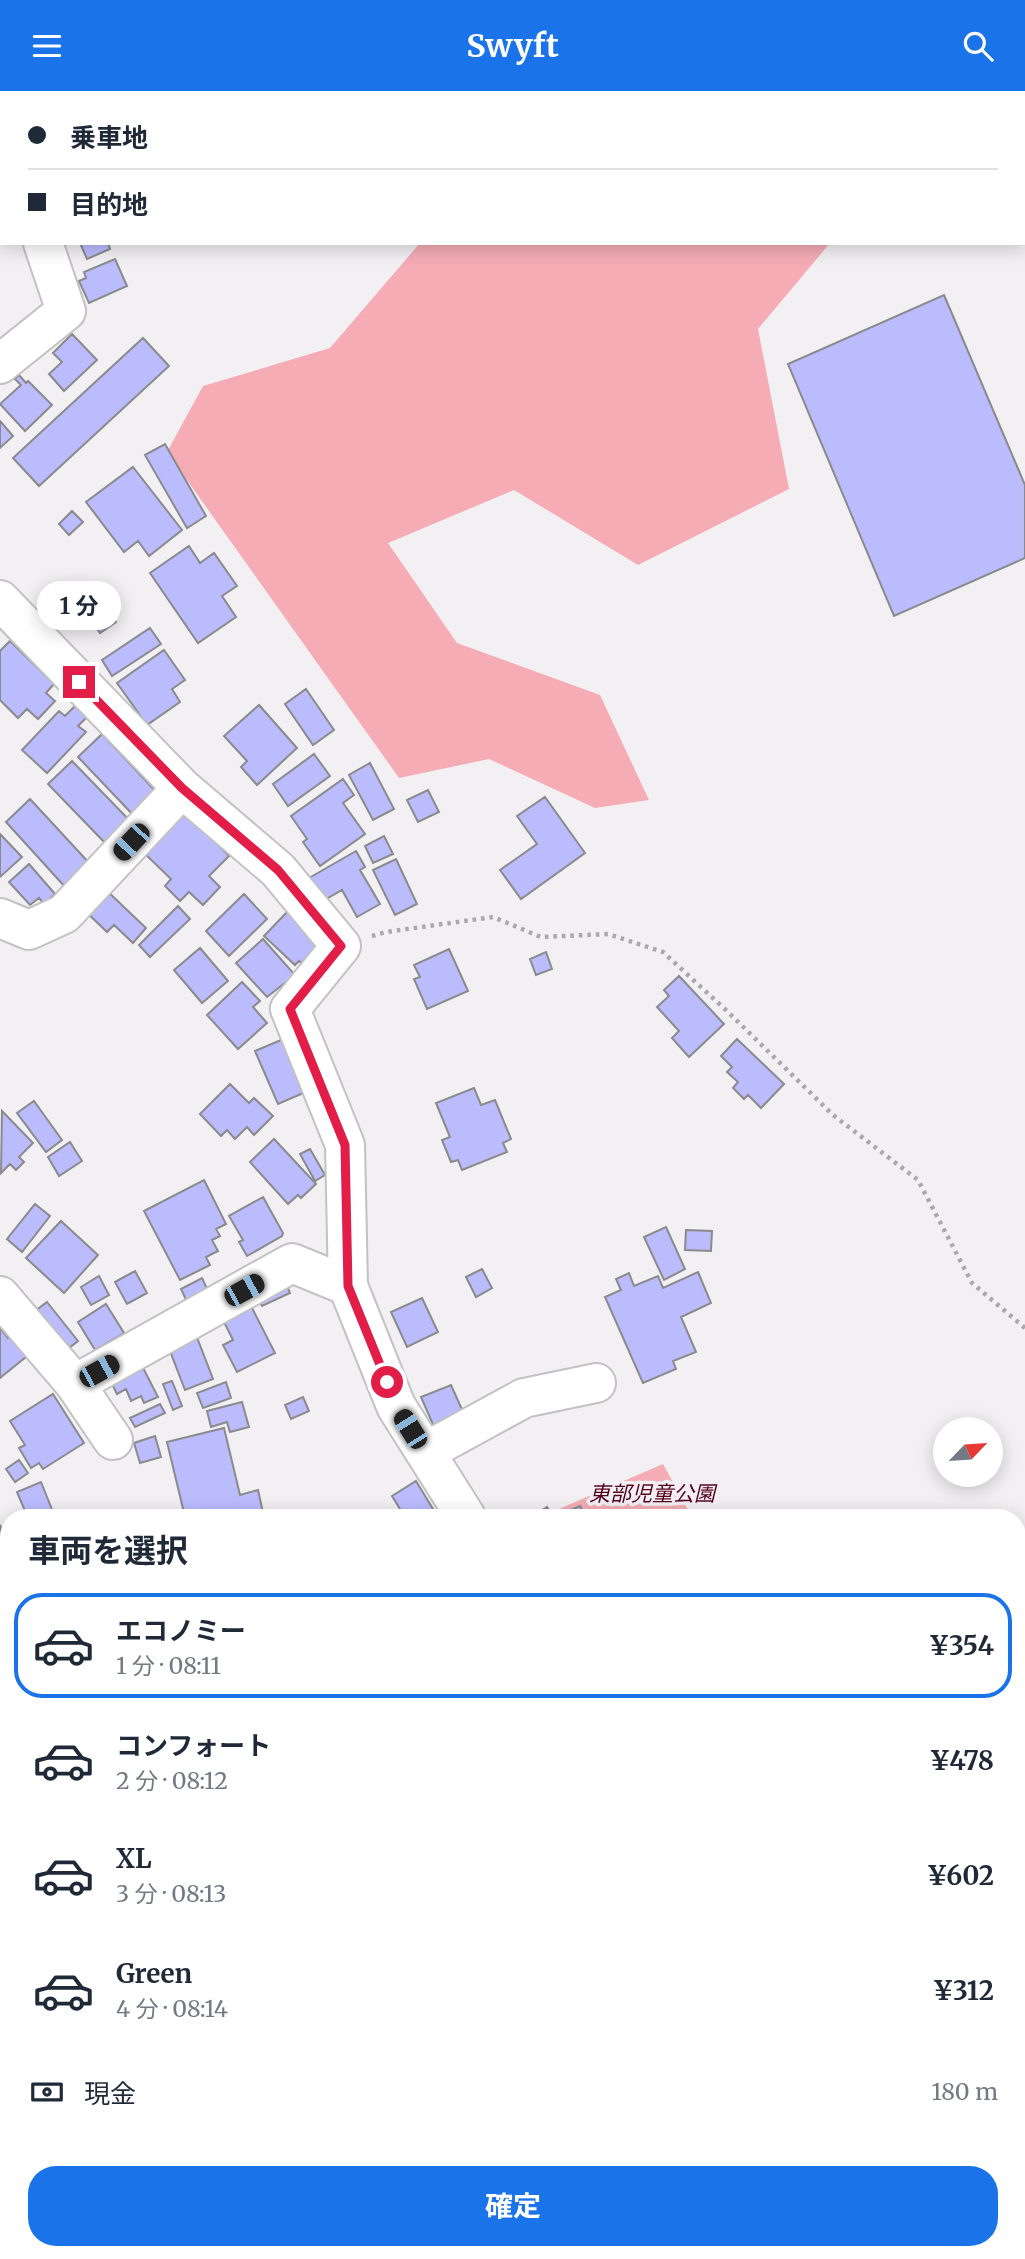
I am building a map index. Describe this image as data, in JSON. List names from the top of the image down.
{
  "parks": ["東部児童公園"],
  "north": "top right",
  "page": {
    "header": "Swyft",
    "banner": ["乗車地", "目的地"],
    "bubble": "1 分",
    "heading": "車両を選択",
    "list": [
      {
        "name": "エコノミー",
        "note": "1 分 · 08:11",
        "value": "¥354"
      },
      {
        "name": "コンフォート",
        "note": "2 分 · 08:12",
        "value": "¥478"
      },
      {
        "name": "XL",
        "note": "3 分 · 08:13",
        "value": "¥602"
      },
      {
        "name": "Green",
        "note": "4 分 · 08:14",
        "value": "¥312"
      }
    ],
    "pay": ["現金", "180 m"],
    "buttons": "確定"
  }
}
